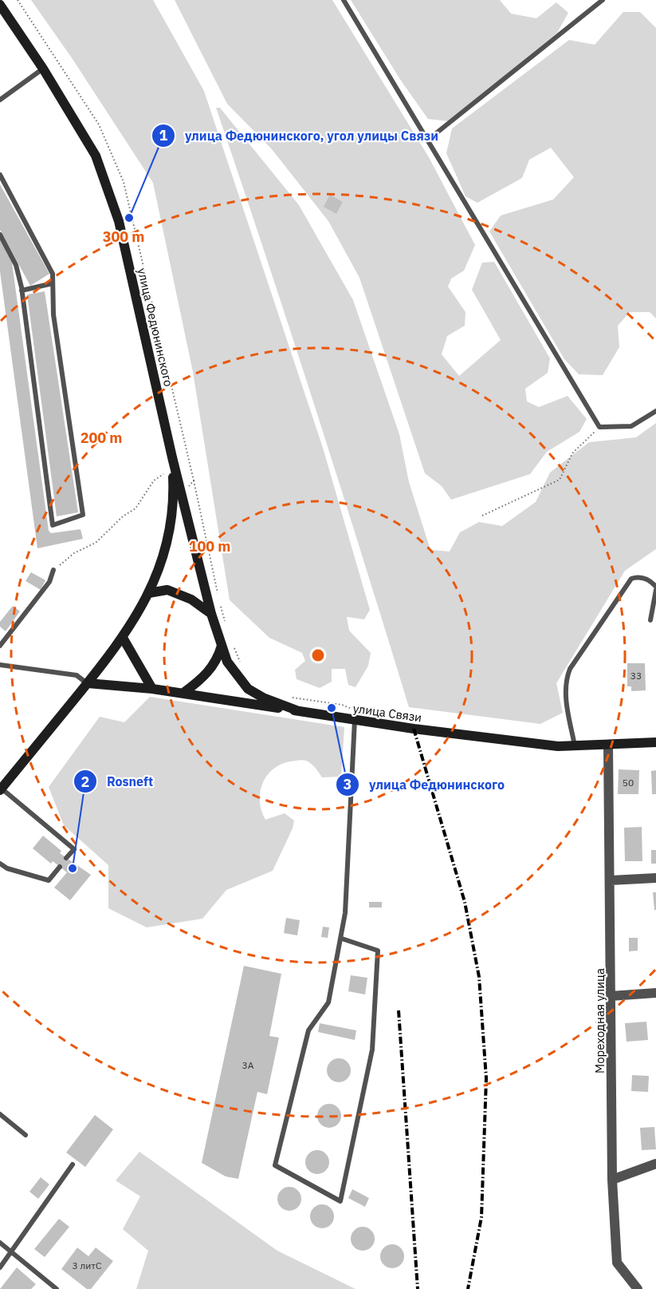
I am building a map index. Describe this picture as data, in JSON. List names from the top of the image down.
{
  "streets": {
    "main road": ["улица Федюнинского", "улица Связи"],
    "street": ["Мореходная улица"]
  },
  "crossings": [
    ["улица Федюнинского", "улица Связи"],
    ["улица Связи", "Мореходная улица"]
  ],
  "places": ["улица Федюнинского, угол улицы Связи", "улица Федюнинского", "Rosneft"],
  "house_numbers": [
    "33",
    "50",
    "3А",
    "3 литС"
  ],
  "rings": ["300 m", "200 m", "100 m"]
}
